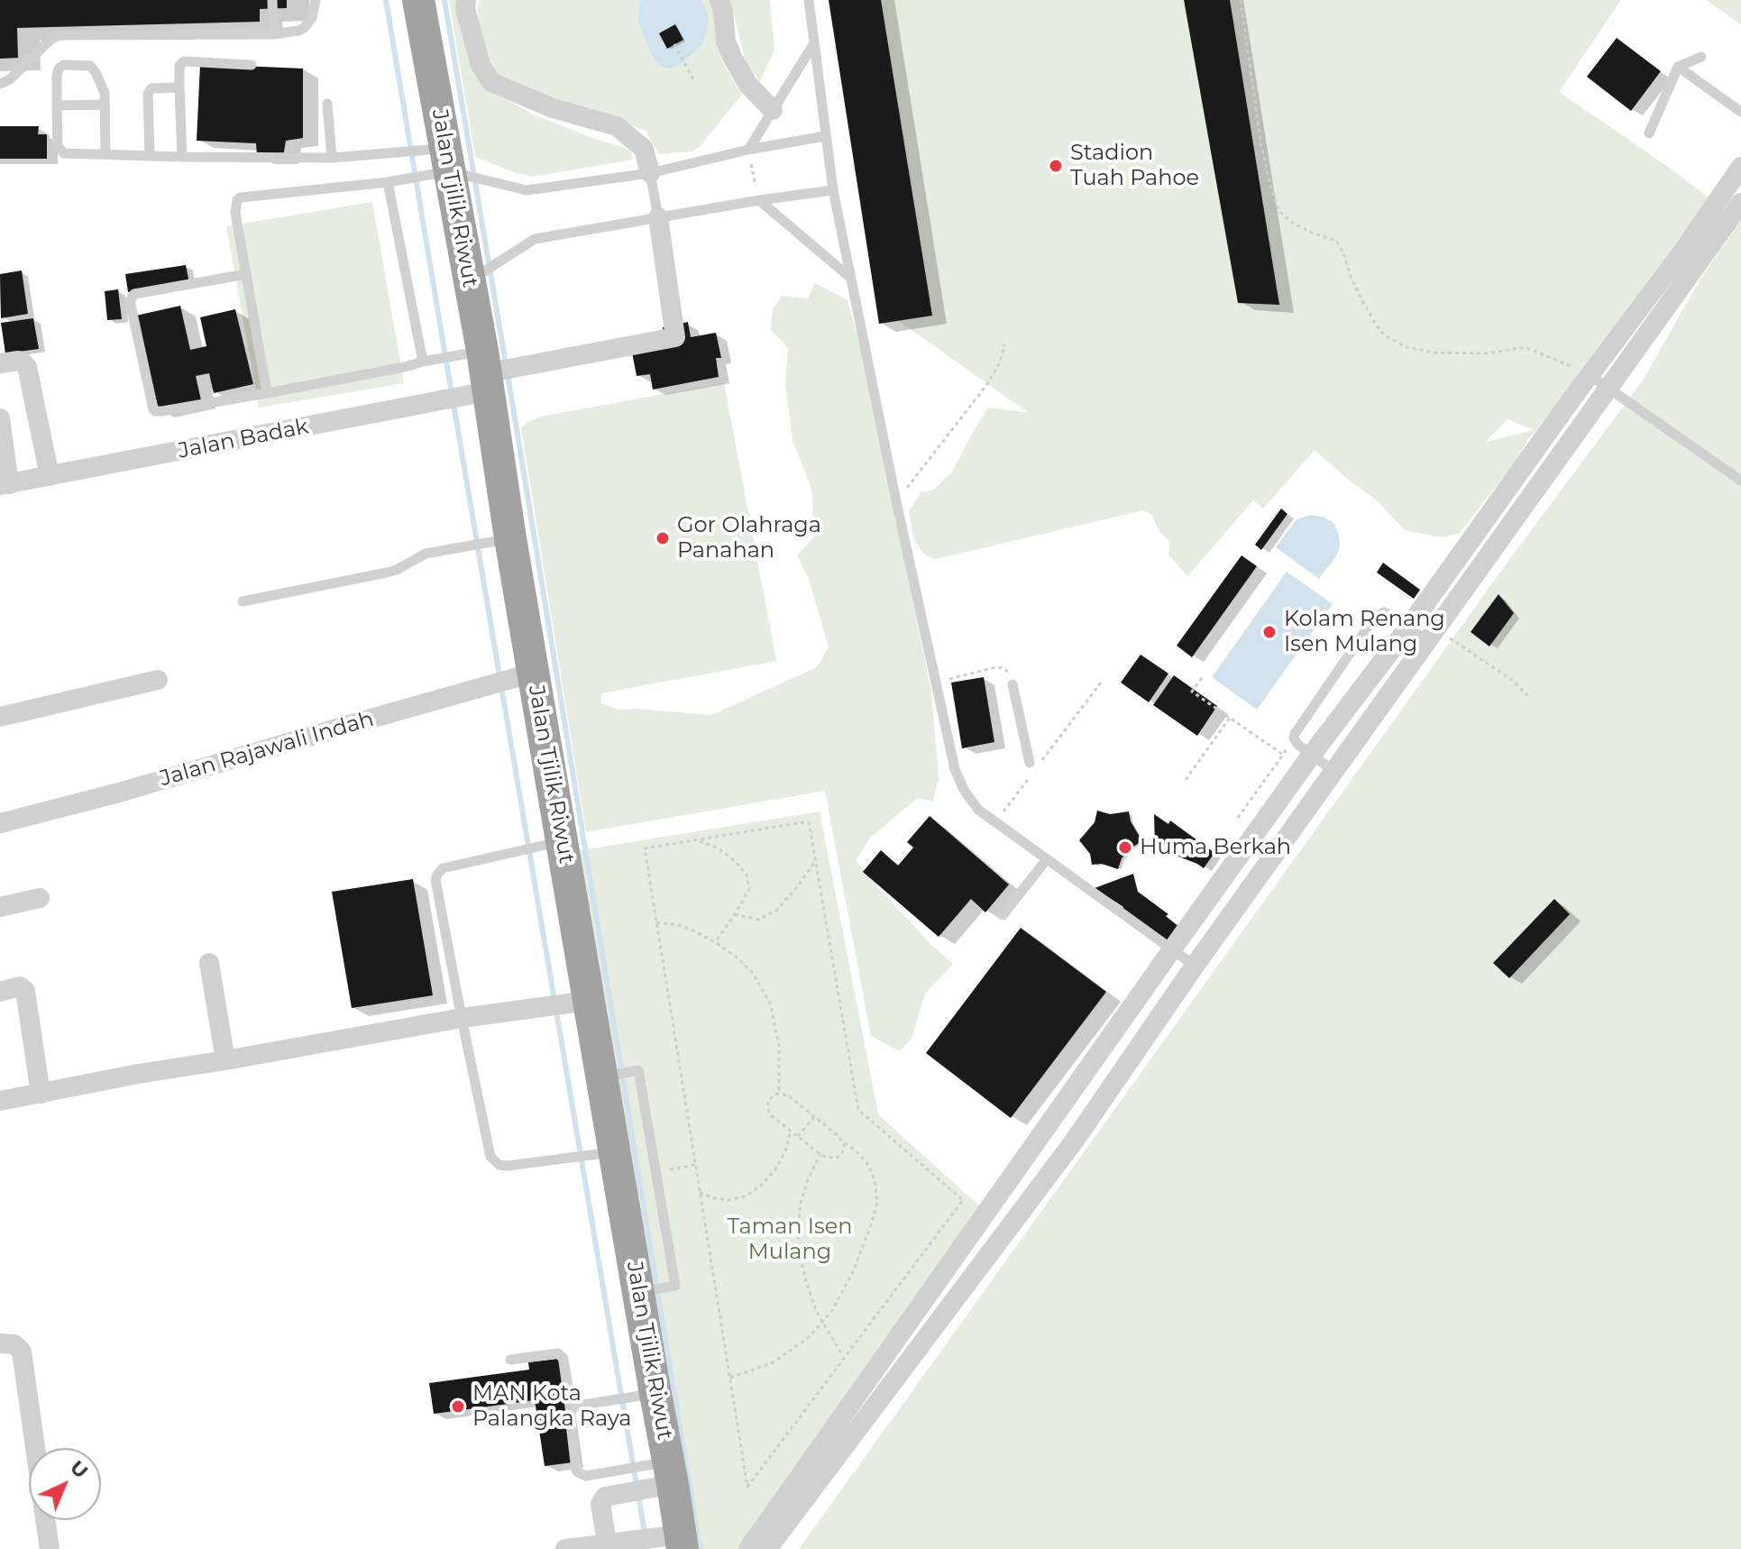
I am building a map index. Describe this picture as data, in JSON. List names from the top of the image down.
{
  "streets": {
    "highway": ["Jalan Tjilik Riwut"],
    "street": ["Jalan Badak", "Jalan Rajawali Indah"]
  },
  "crossings": [
    ["Jalan Tjilik Riwut", "Jalan Badak"],
    ["Jalan Tjilik Riwut", "Jalan Rajawali Indah"]
  ],
  "parks": ["Taman Isen Mulang"],
  "places": [
    "Stadion Tuah Pahoe",
    "Gor Olahraga Panahan",
    "Kolam Renang Isen Mulang",
    "Huma Berkah",
    "MAN Kota Palangka Raya"
  ],
  "north": "top right"
}
